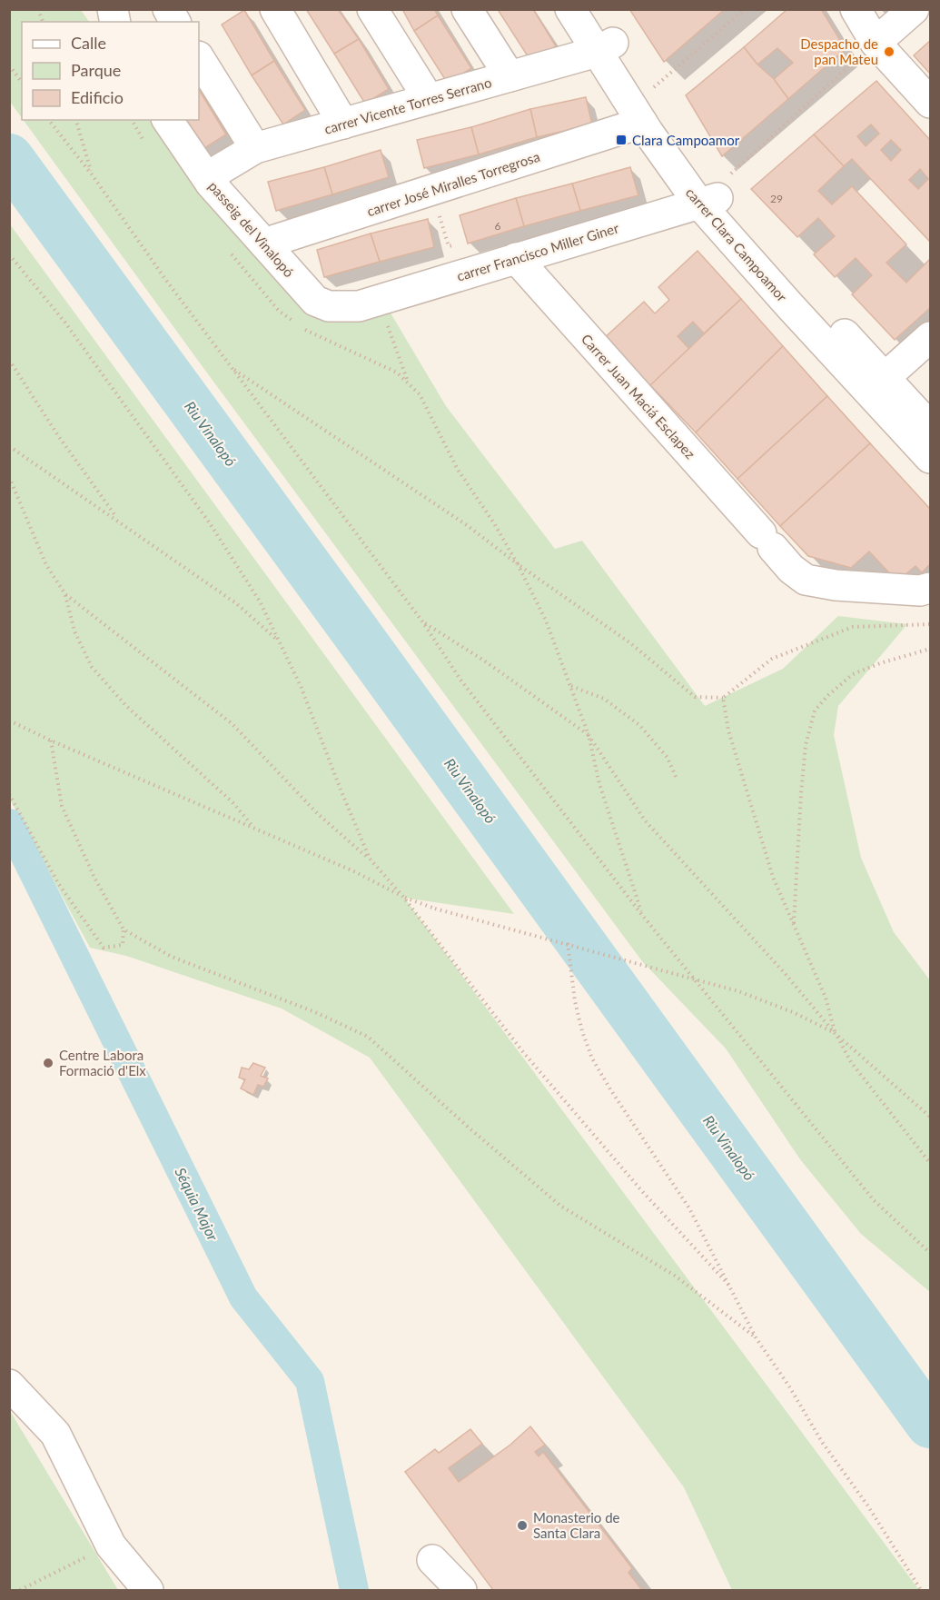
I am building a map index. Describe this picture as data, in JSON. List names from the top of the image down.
{
  "streets": {
    "street": [
      "carrer Vicente Torres Serrano",
      "carrer José Miralles Torregrosa",
      "passeig del Vinalopó",
      "carrer Clara Campoamor",
      "carrer Francisco Miller Giner",
      "Carrer Juan Maciá Esclapez"
    ]
  },
  "crossings": [
    ["carrer Vicente Torres Serrano", "passeig del Vinalopó"],
    ["carrer Vicente Torres Serrano", "carrer Clara Campoamor"],
    ["carrer José Miralles Torregrosa", "passeig del Vinalopó"],
    ["carrer José Miralles Torregrosa", "carrer Clara Campoamor"],
    ["passeig del Vinalopó", "carrer Francisco Miller Giner"],
    ["carrer Clara Campoamor", "carrer Francisco Miller Giner"],
    ["carrer Francisco Miller Giner", "Carrer Juan Maciá Esclapez"]
  ],
  "water": ["Riu Vinalopó", "Séquia Major"],
  "places": {
    "other": ["Despacho de pan Mateu", "Centre Labora Formació d'Elx", "Monasterio de Santa Clara"],
    "transit": ["Clara Campoamor"]
  },
  "house_numbers": ["29", "6"],
  "legend": ["Calle", "Parque", "Edificio"]
}
